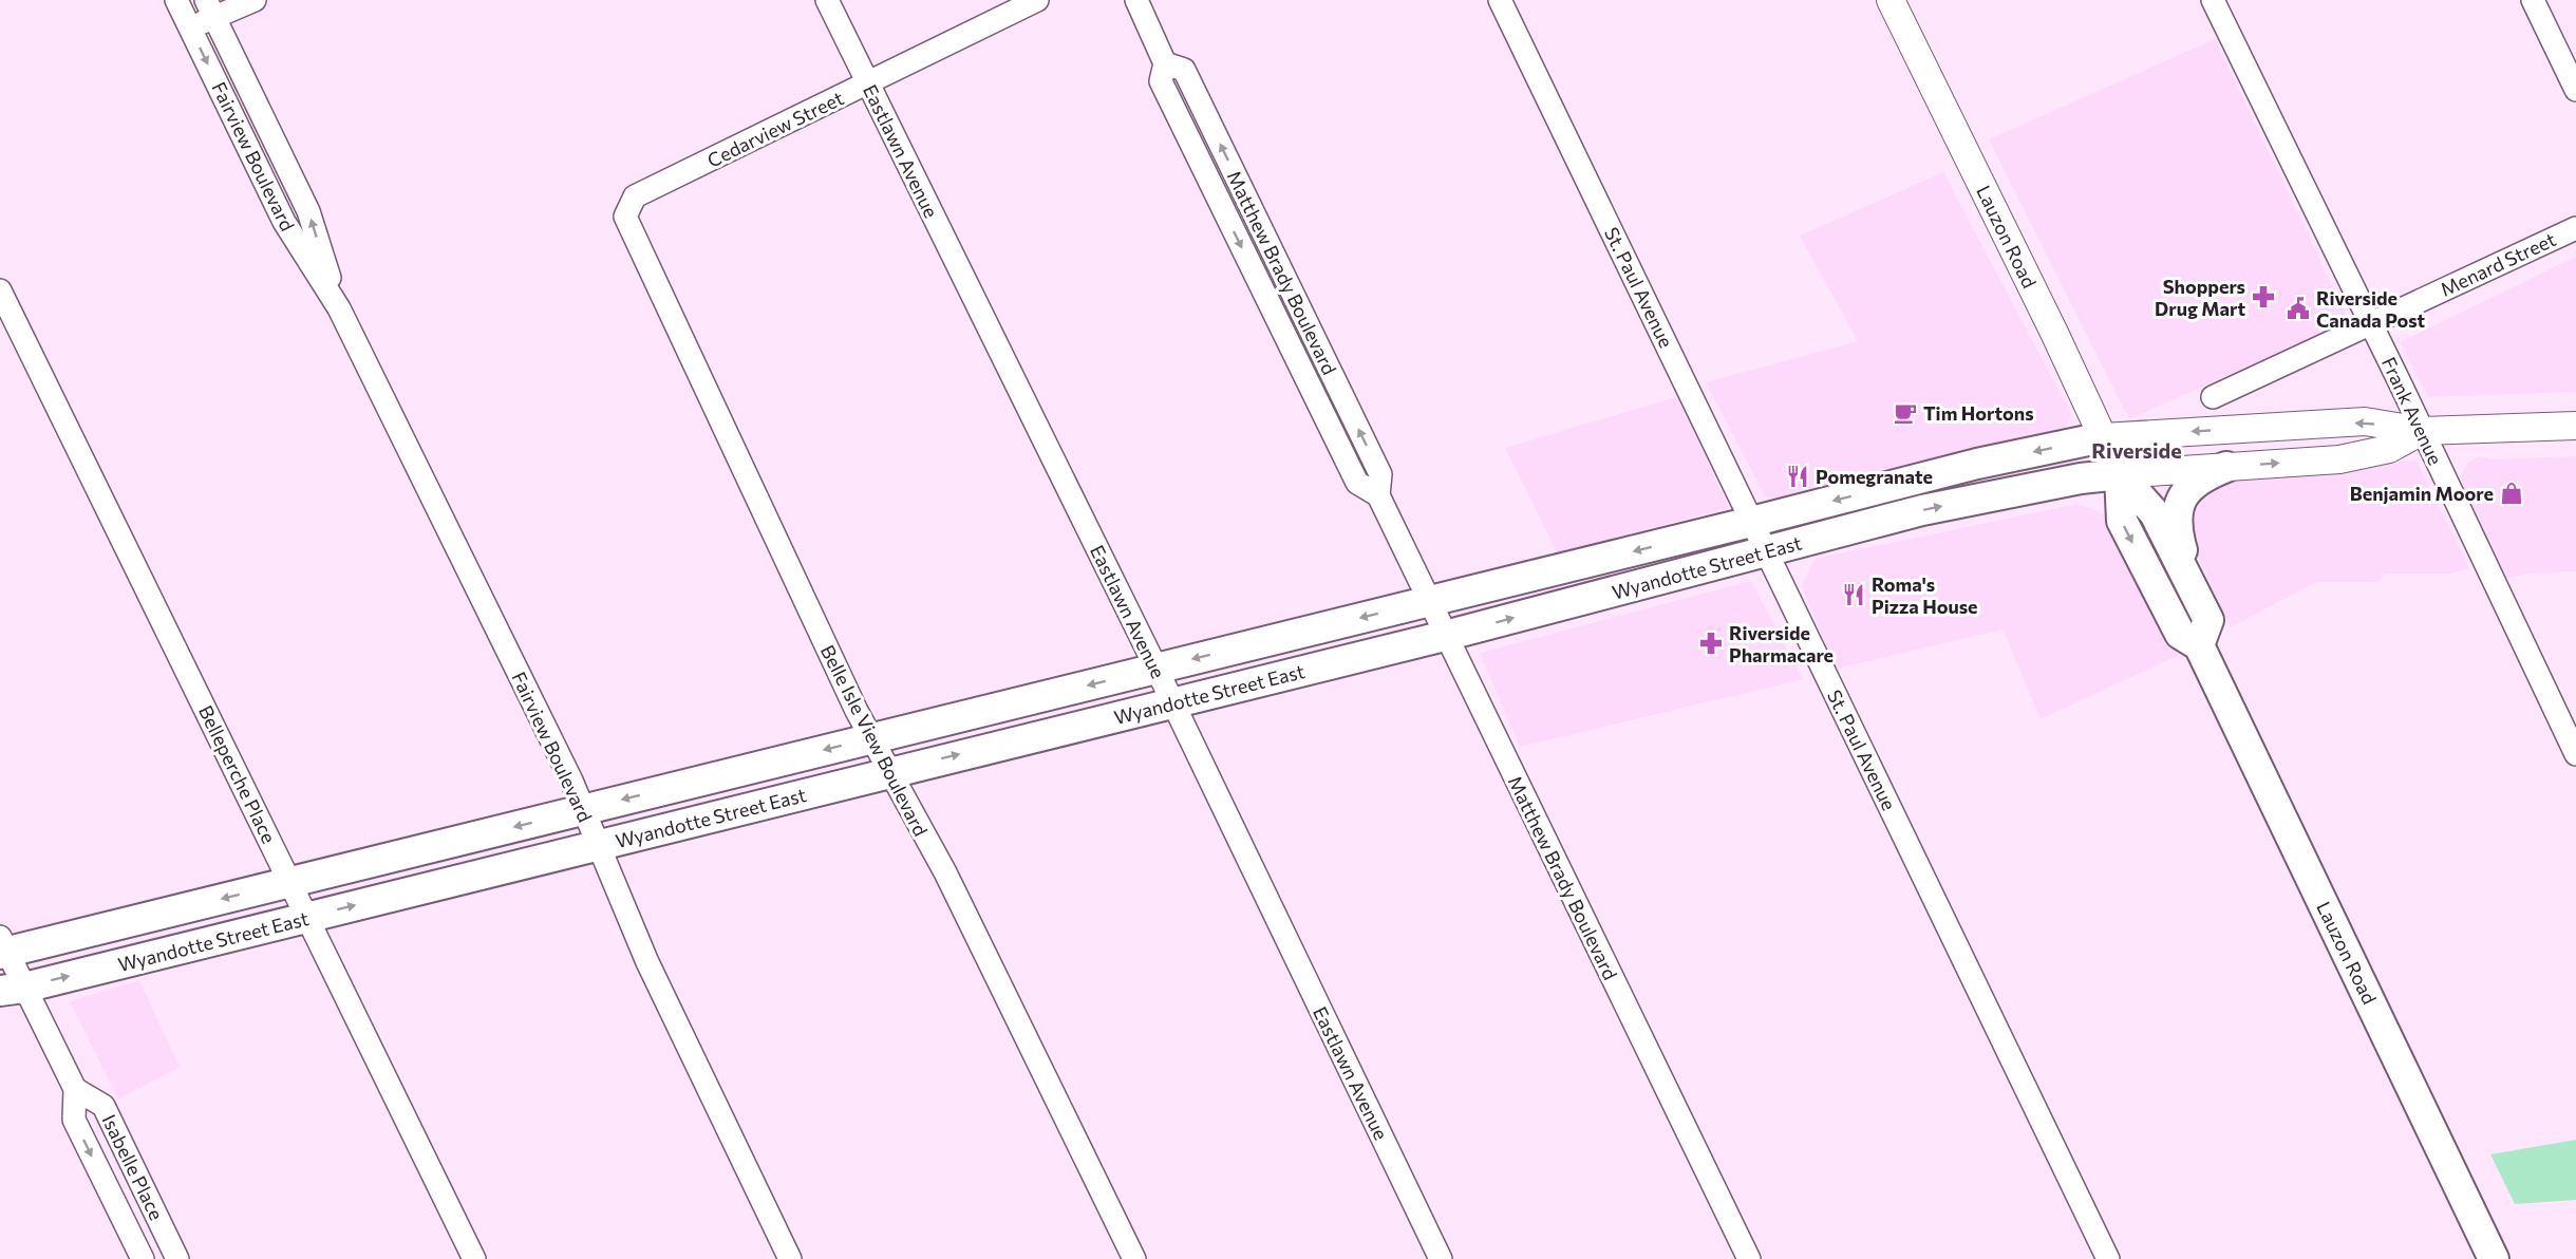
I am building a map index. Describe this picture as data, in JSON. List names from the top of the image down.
{
  "streets": {
    "main road": ["Lauzon Road", "Wyandotte Street East"],
    "street": [
      "Cedarview Street",
      "Eastlawn Avenue",
      "Fairview Boulevard",
      "Menard Street",
      "Matthew Brady Boulevard",
      "St. Paul Avenue",
      "Frank Avenue",
      "Belle Isle View Boulevard",
      "Belleperche Place",
      "Isabelle Place"
    ]
  },
  "crossings": [
    ["Cedarview Street", "Eastlawn Avenue"],
    ["Cedarview Street", "Belle Isle View Boulevard"],
    ["Eastlawn Avenue", "Wyandotte Street East"],
    ["Fairview Boulevard", "Wyandotte Street East"],
    ["Lauzon Road", "Wyandotte Street East"],
    ["Menard Street", "Frank Avenue"],
    ["Matthew Brady Boulevard", "Wyandotte Street East"],
    ["St. Paul Avenue", "Wyandotte Street East"],
    ["Frank Avenue", "Wyandotte Street East"],
    ["Wyandotte Street East", "Belle Isle View Boulevard"],
    ["Wyandotte Street East", "Belleperche Place"],
    ["Wyandotte Street East", "Isabelle Place"]
  ],
  "districts": ["Riverside"],
  "places": {
    "pharmacy": ["Shoppers Drug Mart", "Riverside Pharmacare"],
    "public building": ["Riverside Canada Post"],
    "cafe": ["Tim Hortons"],
    "restaurant": ["Pomegranate", "Roma's Pizza House"],
    "shop": ["Benjamin Moore"]
  }
}
